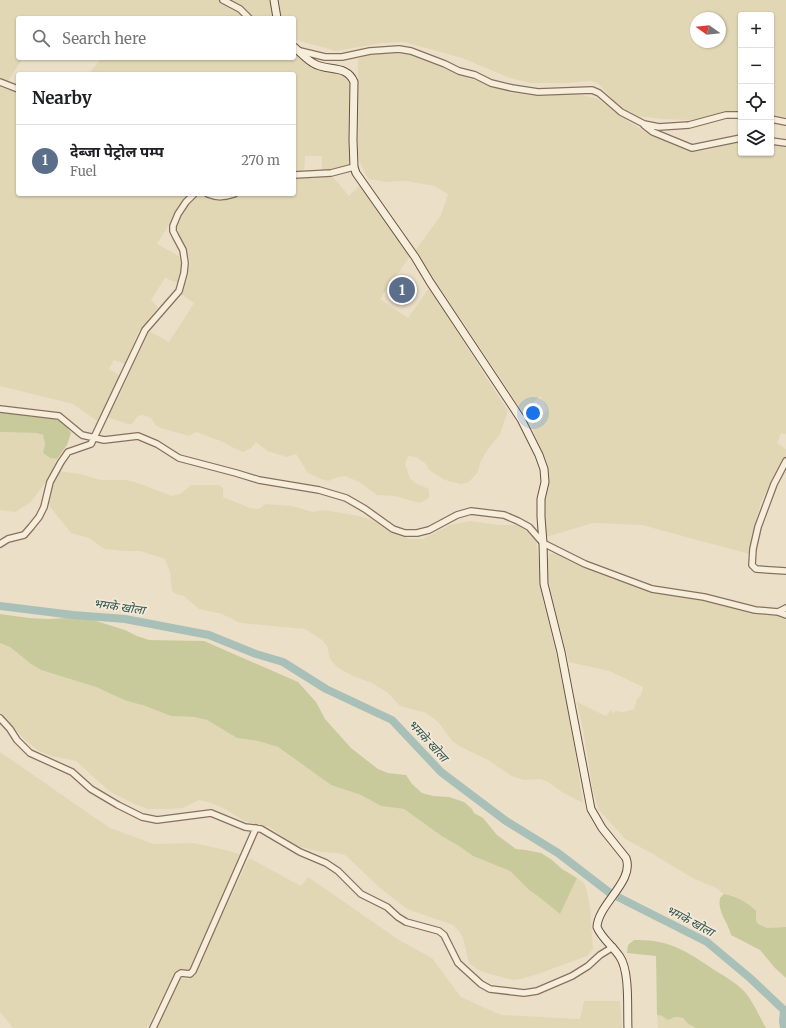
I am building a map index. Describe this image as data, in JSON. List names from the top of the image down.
{
  "water": ["भमके खोला"],
  "north": "left",
  "page": {
    "map_buttons": ["+", "−"],
    "search": "Search here",
    "heading": "Nearby",
    "list": [
      {
        "mark": "1",
        "name": "देब्जा पेट्रोल पम्प",
        "note": "Fuel",
        "value": "270 m"
      }
    ],
    "pins": "1"
  }
}
